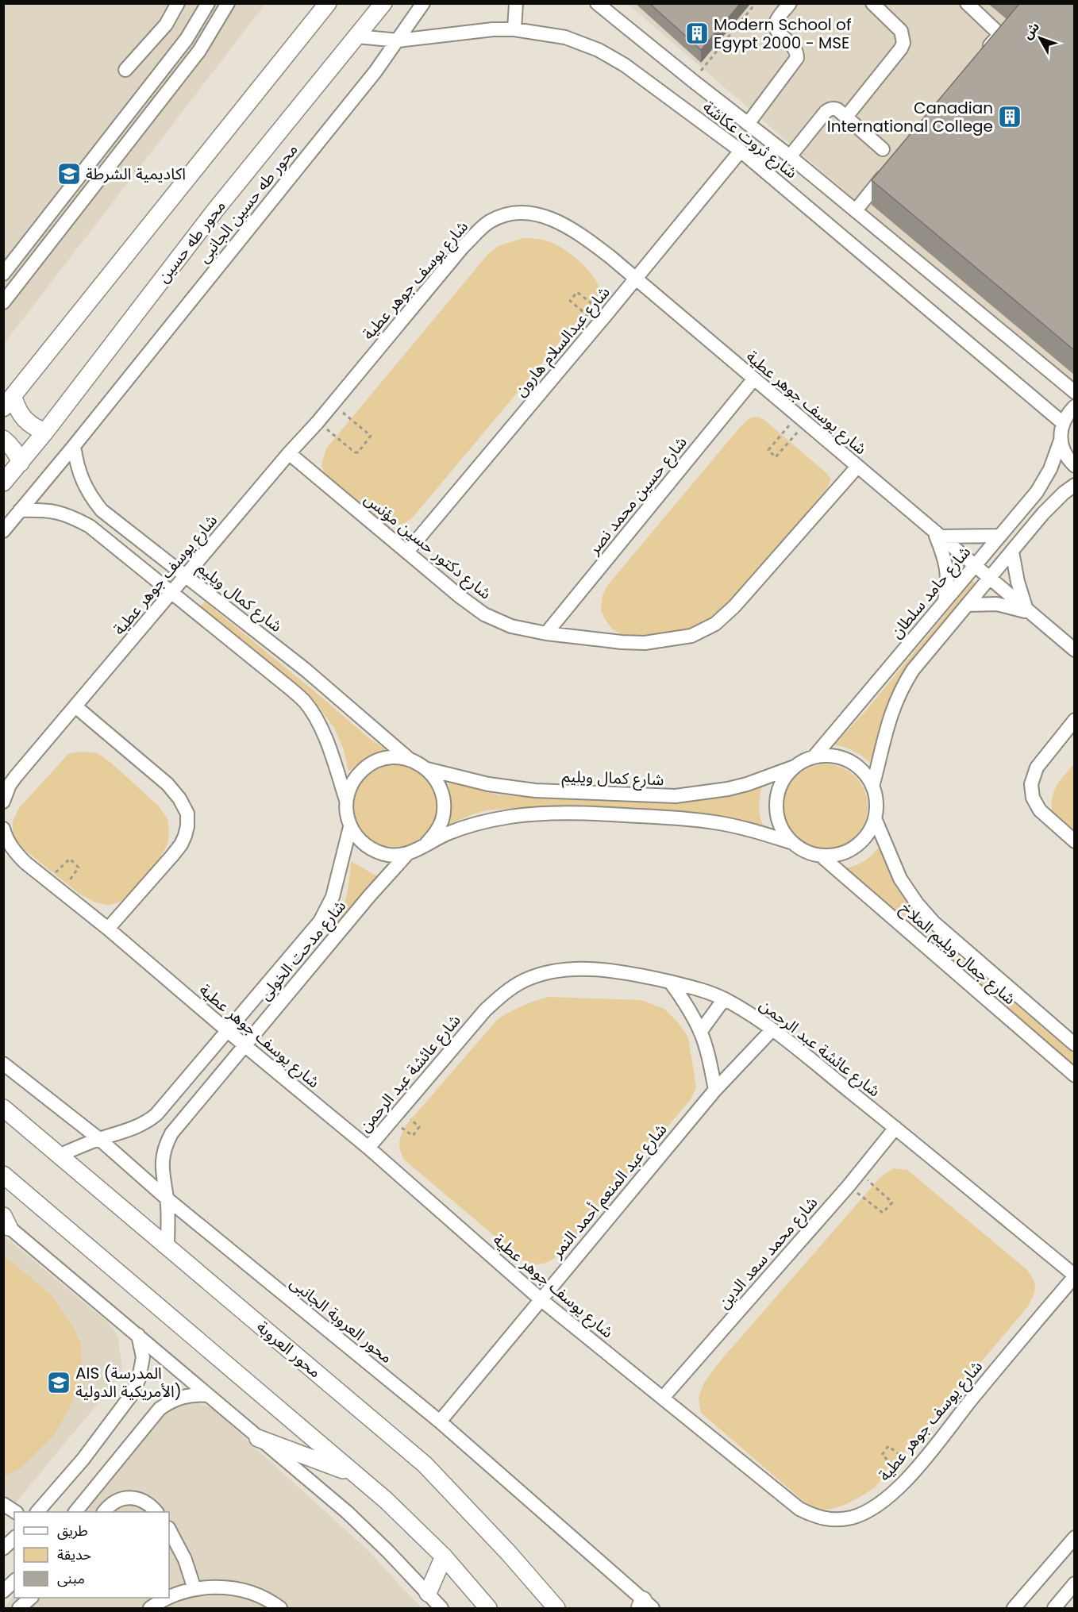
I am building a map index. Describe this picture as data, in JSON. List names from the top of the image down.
{
  "streets": {
    "main road": ["محور طه حسين", "محور العروبة"],
    "street": [
      "شارع ثروت عكاشة",
      "محور طه حسين الجانبى",
      "شارع يوسف جوهر عطية",
      "شارع عبدالسلام هارون",
      "شارع حسين محمد نصر",
      "شارع دكتور حسين مؤنس",
      "شارع حامد سلطان",
      "شارع كمال ويليم",
      "شارع مدحت الخولى",
      "شارع جمال ويليم الملاخ",
      "شارع عائشة عبد الرحمن",
      "شارع عبد المنعم أحمد النمر",
      "شارع محمد سعد الدين",
      "محور العروبة الجانبى"
    ]
  },
  "crossings": [
    ["شارع ثروت عكاشة", "محور طه حسين الجانبى"],
    ["شارع ثروت عكاشة", "محور طه حسين"],
    ["شارع ثروت عكاشة", "شارع عبدالسلام هارون"],
    ["شارع ثروت عكاشة", "شارع حامد سلطان"],
    ["محور طه حسين الجانبى", "شارع كمال ويليم"],
    ["شارع يوسف جوهر عطية", "شارع عبدالسلام هارون"],
    ["شارع يوسف جوهر عطية", "شارع حسين محمد نصر"],
    ["شارع يوسف جوهر عطية", "شارع دكتور حسين مؤنس"],
    ["شارع يوسف جوهر عطية", "شارع حامد سلطان"],
    ["شارع يوسف جوهر عطية", "شارع كمال ويليم"],
    ["شارع يوسف جوهر عطية", "شارع مدحت الخولى"],
    ["شارع يوسف جوهر عطية", "شارع عائشة عبد الرحمن"],
    ["شارع يوسف جوهر عطية", "شارع عبد المنعم أحمد النمر"],
    ["شارع يوسف جوهر عطية", "شارع محمد سعد الدين"],
    ["شارع عبدالسلام هارون", "شارع دكتور حسين مؤنس"],
    ["شارع حسين محمد نصر", "شارع دكتور حسين مؤنس"],
    ["شارع حامد سلطان", "شارع كمال ويليم"],
    ["شارع حامد سلطان", "شارع جمال ويليم الملاخ"],
    ["شارع كمال ويليم", "شارع مدحت الخولى"],
    ["شارع كمال ويليم", "شارع جمال ويليم الملاخ"],
    ["شارع مدحت الخولى", "محور العروبة الجانبى"],
    ["شارع مدحت الخولى", "محور العروبة"],
    ["شارع عائشة عبد الرحمن", "شارع عبد المنعم أحمد النمر"],
    ["شارع عائشة عبد الرحمن", "شارع محمد سعد الدين"],
    ["شارع عبد المنعم أحمد النمر", "محور العروبة الجانبى"]
  ],
  "places": {
    "building": ["Modern School of Egypt 2000 - MSE", "Canadian International College"],
    "school or university": ["اكاديمية الشرطة", "AIS (المدرسة الأمريكية الدولية)"]
  },
  "legend": ["طريق", "حديقة", "مبنى"],
  "north": "top left"
}
